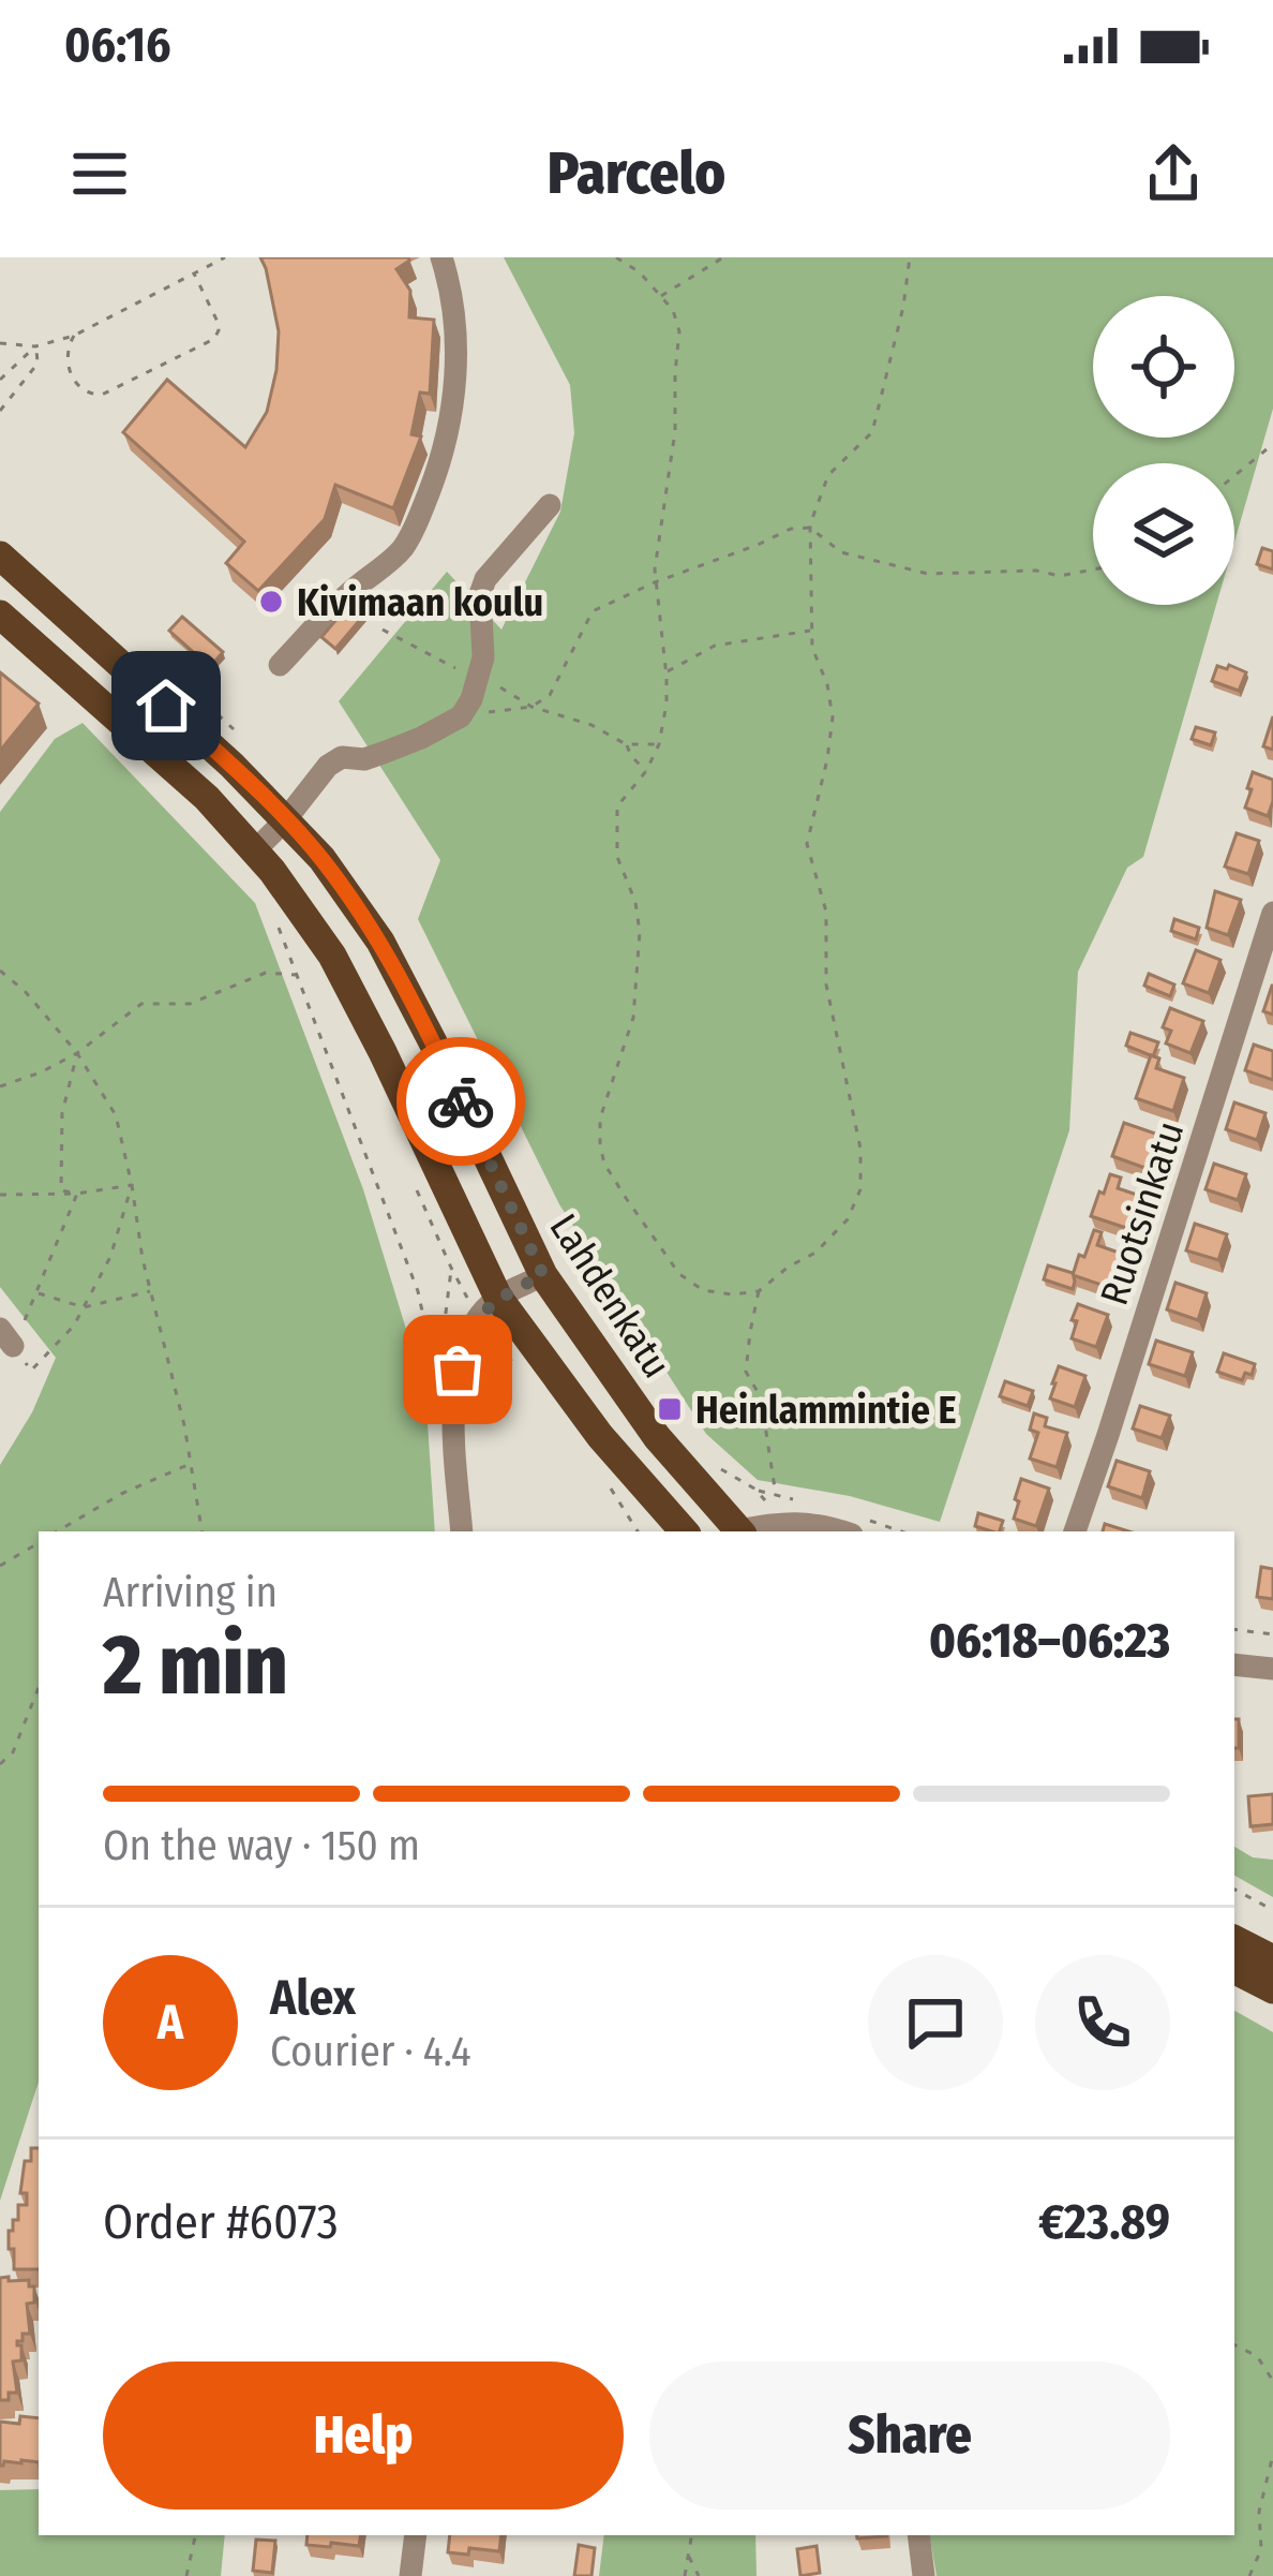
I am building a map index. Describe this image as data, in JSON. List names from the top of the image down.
{
  "streets": {
    "main road": ["Lahdenkatu"],
    "street": ["Ruotsinkatu"]
  },
  "places": {
    "other": ["Kivimaan koulu"],
    "transit": ["Heinlammintie E"]
  },
  "page": {
    "status": "06:16",
    "header": "Parcelo",
    "heading": ["2 min", "Arriving in", "06:18–06:23"],
    "panel": [
      "Alex",
      "Courier · 4.4",
      "Order #6073",
      "€23.89"
    ],
    "bar": "On the way · 150 m",
    "round": "A",
    "buttons": ["Help", "Share"]
  }
}
